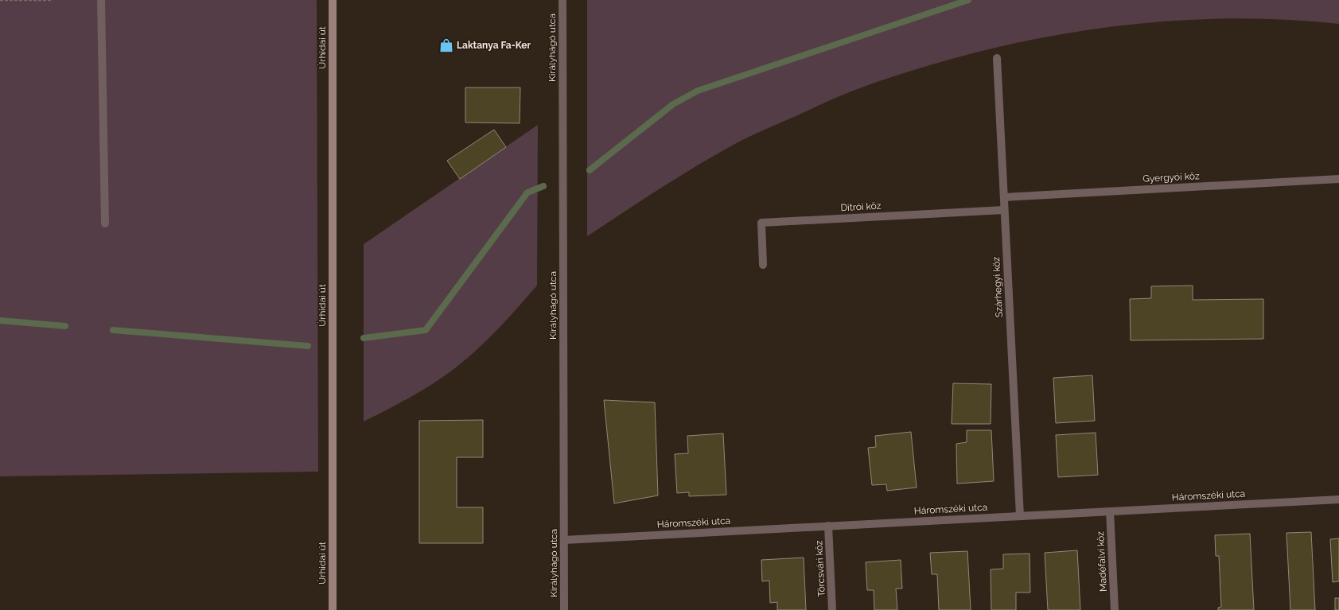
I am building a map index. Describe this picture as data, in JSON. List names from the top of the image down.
{
  "streets": {
    "main road": ["Úrhidai út"],
    "street": [
      "Királyhágó utca",
      "Gyergyói köz",
      "Ditrói köz",
      "Szárhegyi köz",
      "Háromszéki utca",
      "Madéfalvi köz",
      "Törcsvári köz"
    ]
  },
  "crossings": [
    ["Királyhágó utca", "Háromszéki utca"],
    ["Gyergyói köz", "Szárhegyi köz"],
    ["Ditrói köz", "Szárhegyi köz"],
    ["Szárhegyi köz", "Háromszéki utca"],
    ["Háromszéki utca", "Madéfalvi köz"],
    ["Háromszéki utca", "Törcsvári köz"]
  ],
  "places": {
    "shop": ["Laktanya Fa-Ker"]
  }
}
